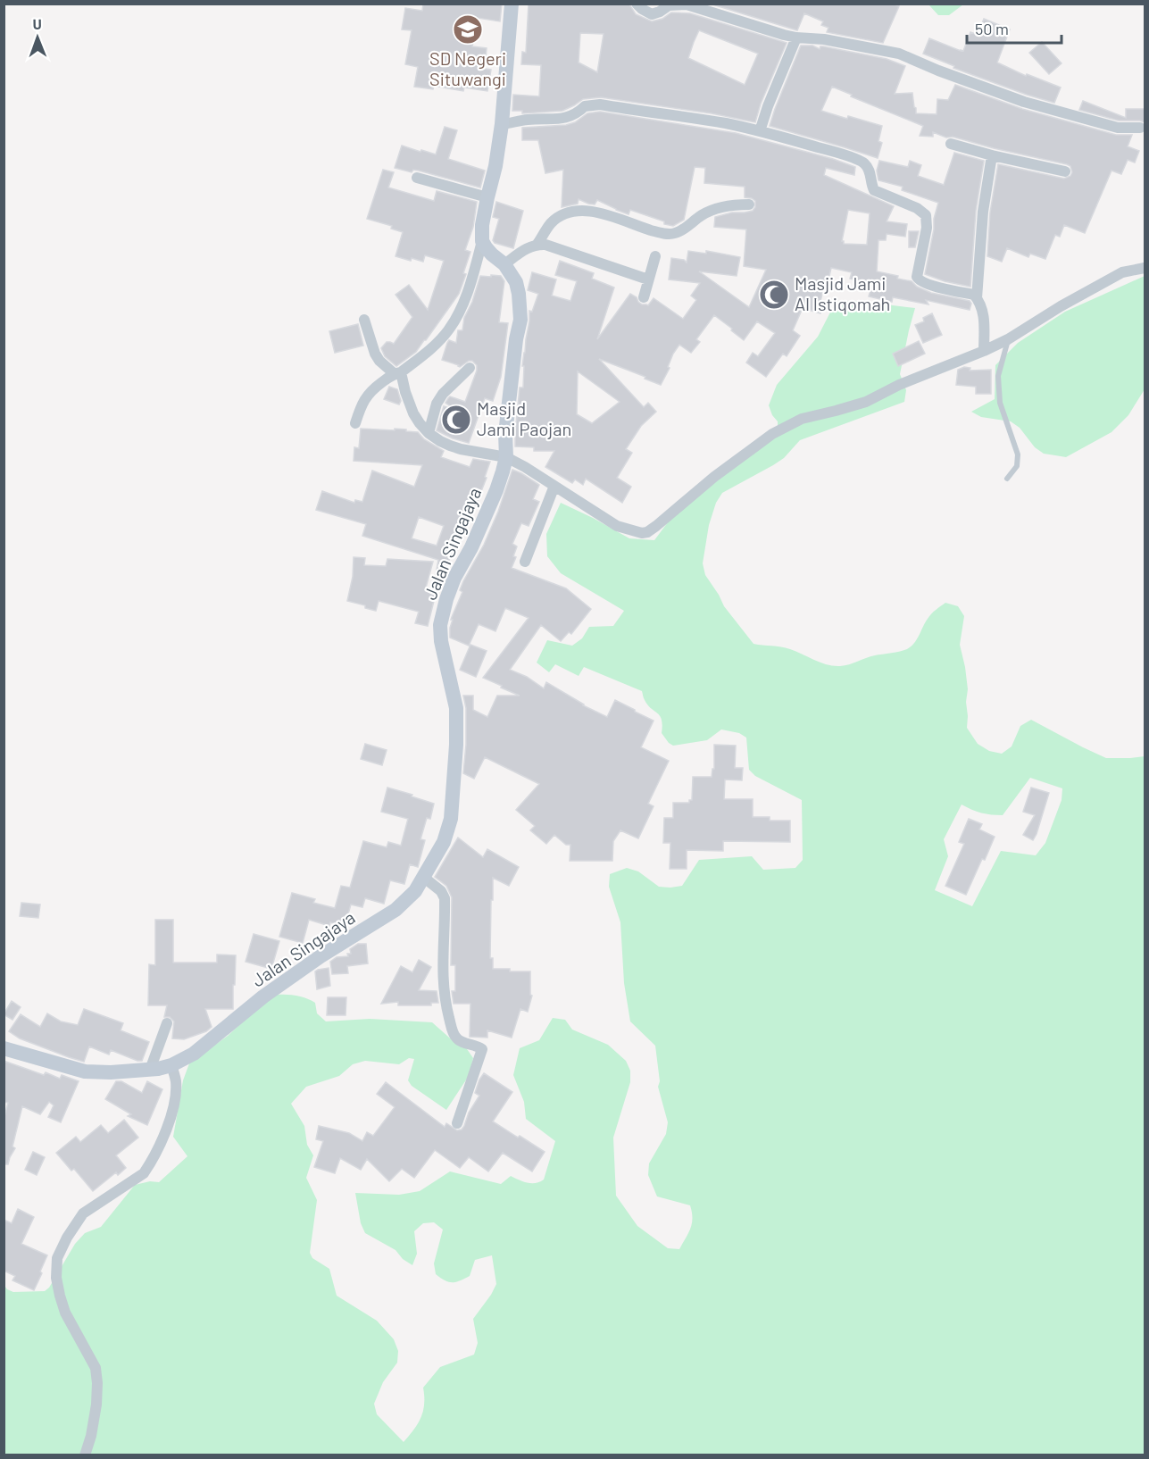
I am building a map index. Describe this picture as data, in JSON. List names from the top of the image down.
{
  "streets": {
    "street": ["Jalan Singajaya"]
  },
  "places": {
    "school or university": ["SD Negeri Situwangi"],
    "mosque": ["Masjid Jami Al Istiqomah", "Masjid Jami Paojan"]
  },
  "scale_bar": "50 m",
  "north": "top"
}
